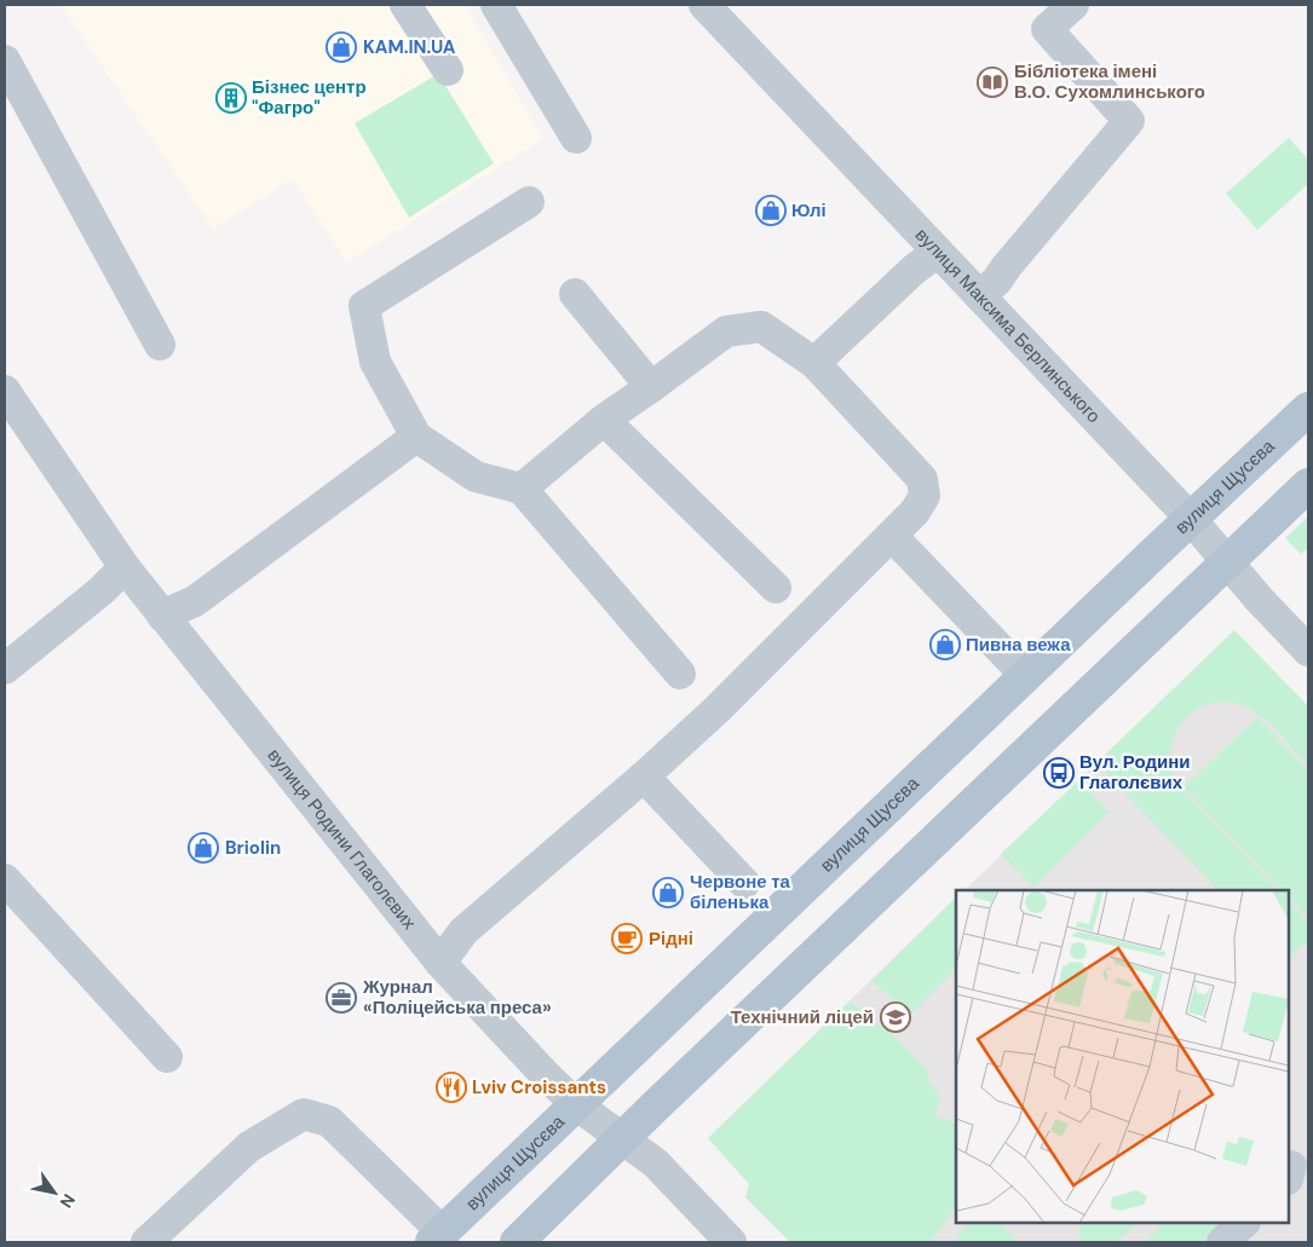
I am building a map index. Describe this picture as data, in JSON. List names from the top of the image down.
{
  "streets": {
    "main road": ["вулиця Щусєва"],
    "street": ["вулиця Максима Берлинського", "вулиця Родини Глаголєвих"]
  },
  "crossings": [
    ["вулиця Максима Берлинського", "вулиця Щусєва"],
    ["вулиця Щусєва", "вулиця Родини Глаголєвих"]
  ],
  "places": {
    "shop": [
      "KAM.IN.UA",
      "Юлі",
      "Пивна вежа",
      "Briolin",
      "Червоне та біленька"
    ],
    "library": ["Бібліотека імені В.О. Сухомлинського"],
    "building": ["Бізнес центр \"Фагро\""],
    "bus stop": ["Вул. Родини Глаголєвих"],
    "cafe": ["Рідні"],
    "office": ["Журнал «Поліцейська преса»"],
    "school or university": ["Технічний ліцей"],
    "restaurant": ["Lviv Croissants"]
  },
  "north": "bottom right"
}
